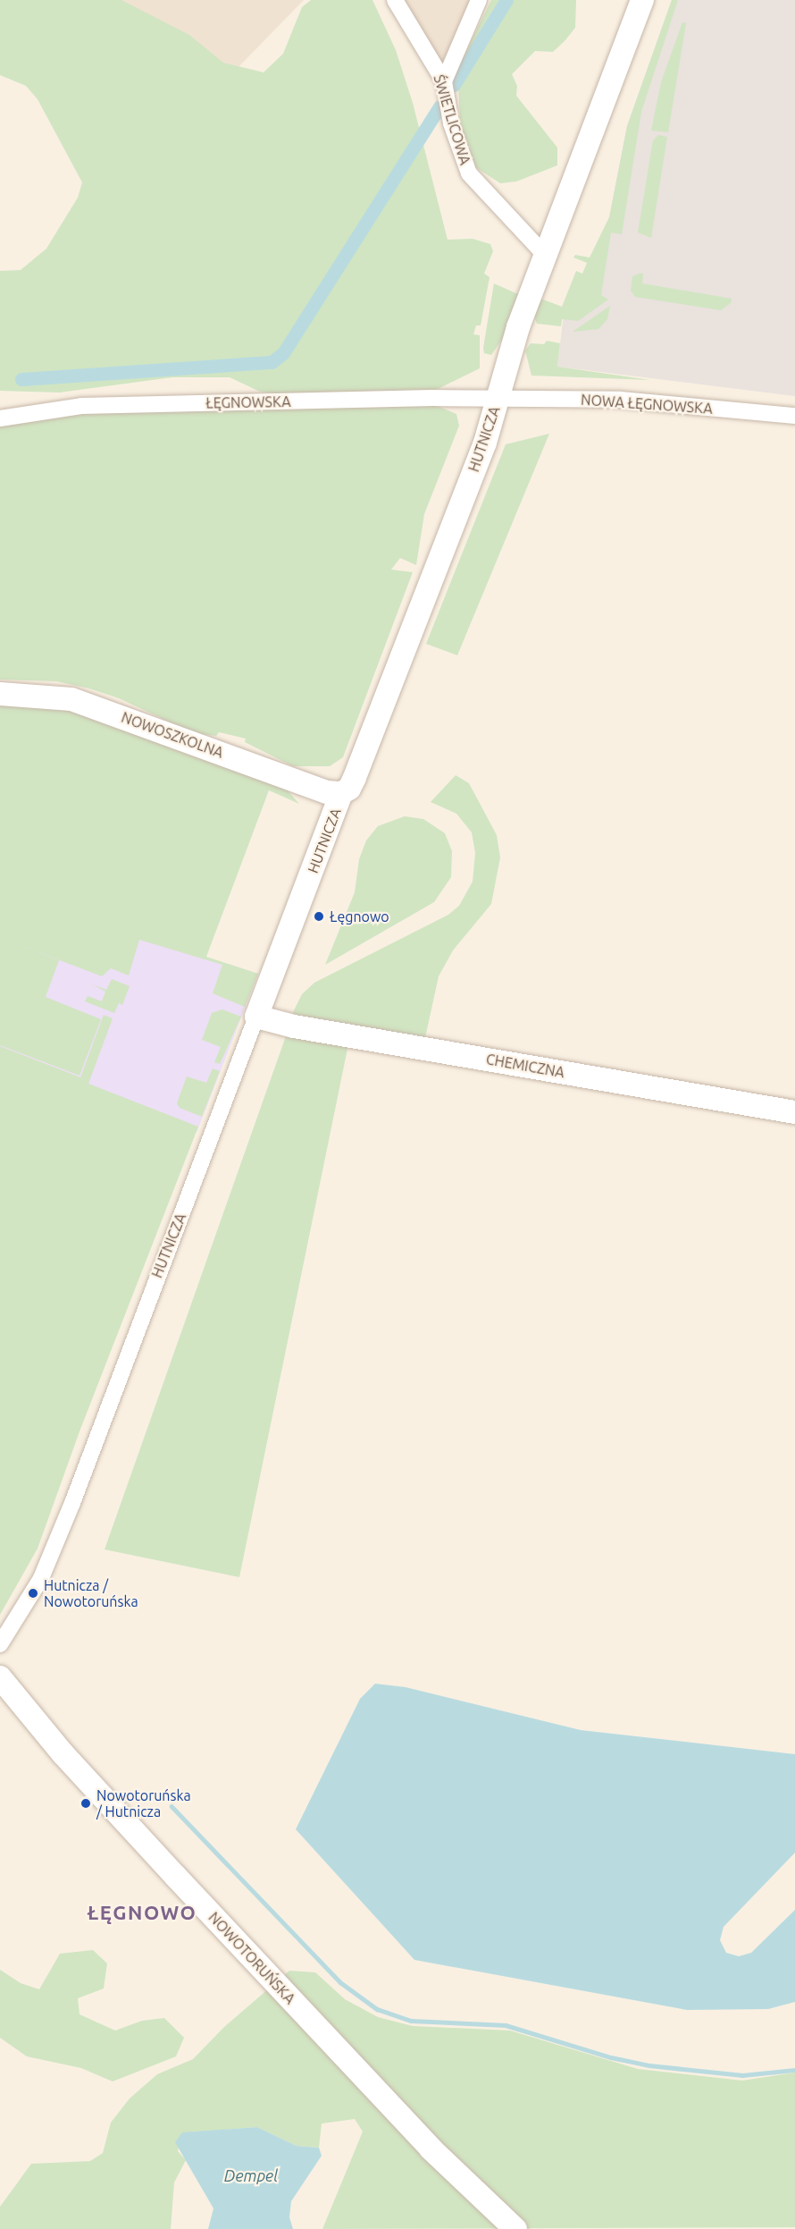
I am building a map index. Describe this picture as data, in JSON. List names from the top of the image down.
{
  "streets": {
    "street": [
      "ŚWIETLICOWA",
      "ŁĘGNOWSKA",
      "NOWA ŁĘGNOWSKA",
      "HUTNICZA",
      "NOWOSZKOLNA",
      "CHEMICZNA",
      "NOWOTORUŃSKA"
    ]
  },
  "crossings": [
    ["ŚWIETLICOWA", "HUTNICZA"],
    ["ŁĘGNOWSKA", "NOWA ŁĘGNOWSKA"],
    ["ŁĘGNOWSKA", "HUTNICZA"],
    ["NOWA ŁĘGNOWSKA", "HUTNICZA"],
    ["HUTNICZA", "NOWOSZKOLNA"],
    ["HUTNICZA", "CHEMICZNA"]
  ],
  "districts": ["ŁĘGNOWO"],
  "water": ["Dempel"],
  "places": ["Łęgnowo", "Hutnicza / Nowotoruńska", "Nowotoruńska / Hutnicza"]
}
